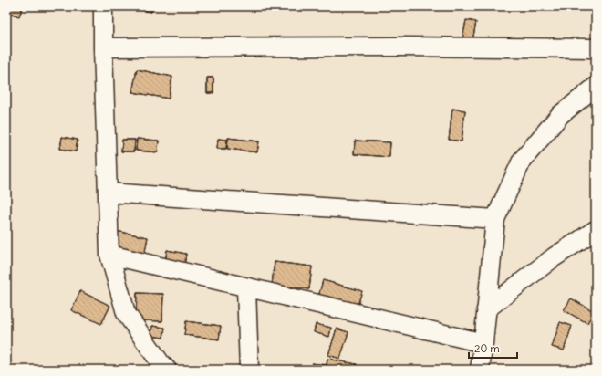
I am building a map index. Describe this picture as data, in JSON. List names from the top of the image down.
{
  "scale_bar": "20 m"
}
